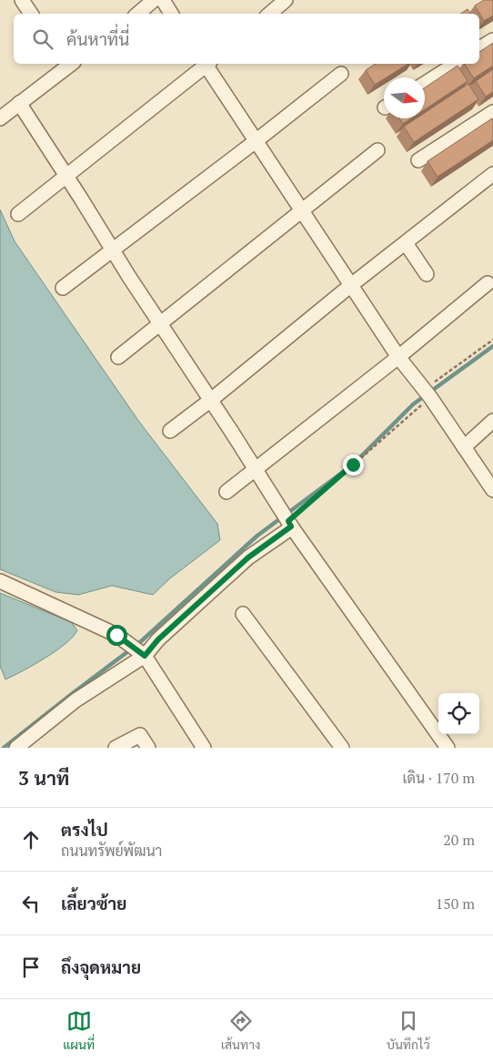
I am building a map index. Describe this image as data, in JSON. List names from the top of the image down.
{
  "north": "right",
  "page": {
    "search": "ค้นหาที่นี่",
    "heading": ["3 นาที", "เดิน · 170 m"],
    "list": [
      ["ตรงไป", "ถนนทรัพย์พัฒนา", "20 m"],
      ["เลี้ยวซ้าย", "150 m"],
      "ถึงจุดหมาย"
    ],
    "nav": ["แผนที่", "เส้นทาง", "บันทึกไว้"]
  }
}
